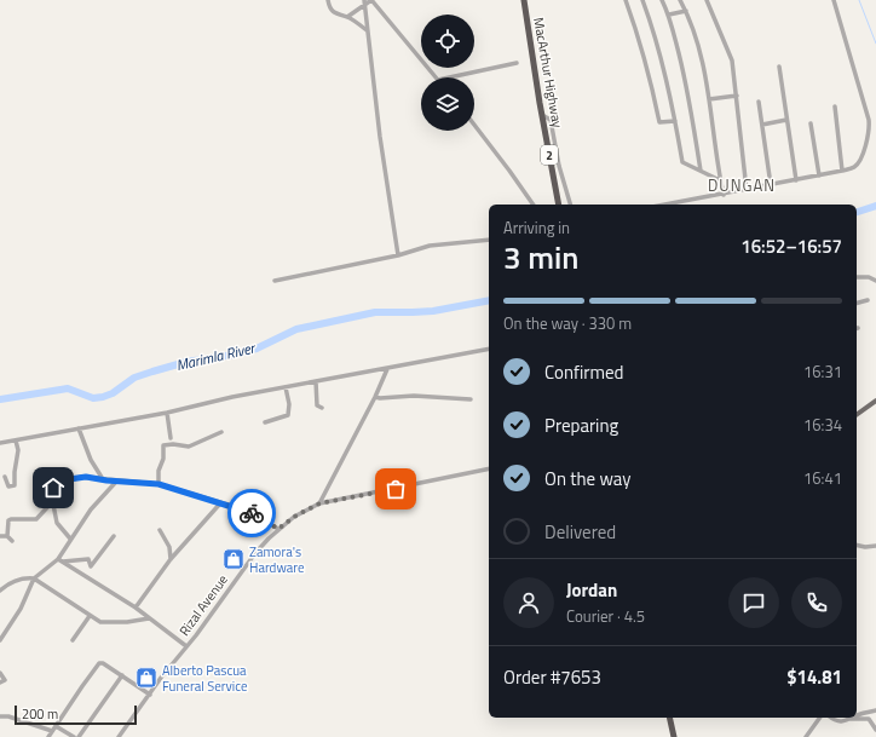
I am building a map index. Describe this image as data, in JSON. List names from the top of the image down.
{
  "streets": {
    "highway": ["MacArthur Highway", "2"],
    "street": ["Rizal Avenue"]
  },
  "districts": ["DUNGAN"],
  "water": ["Marimla River"],
  "places": {
    "shop": ["Zamora's Hardware", "Alberto Pascua Funeral Service"]
  },
  "scale_bar": "200 m",
  "page": {
    "heading": ["3 min", "Arriving in", "16:52–16:57"],
    "panel": [
      "Jordan",
      "Courier · 4.5",
      "Order #7653",
      "$14.81"
    ],
    "bar": "On the way · 330 m",
    "list": [
      ["Confirmed", "16:31"],
      ["Preparing", "16:34"],
      ["On the way", "16:41"],
      "Delivered"
    ],
    "scale": "200 m"
  }
}
